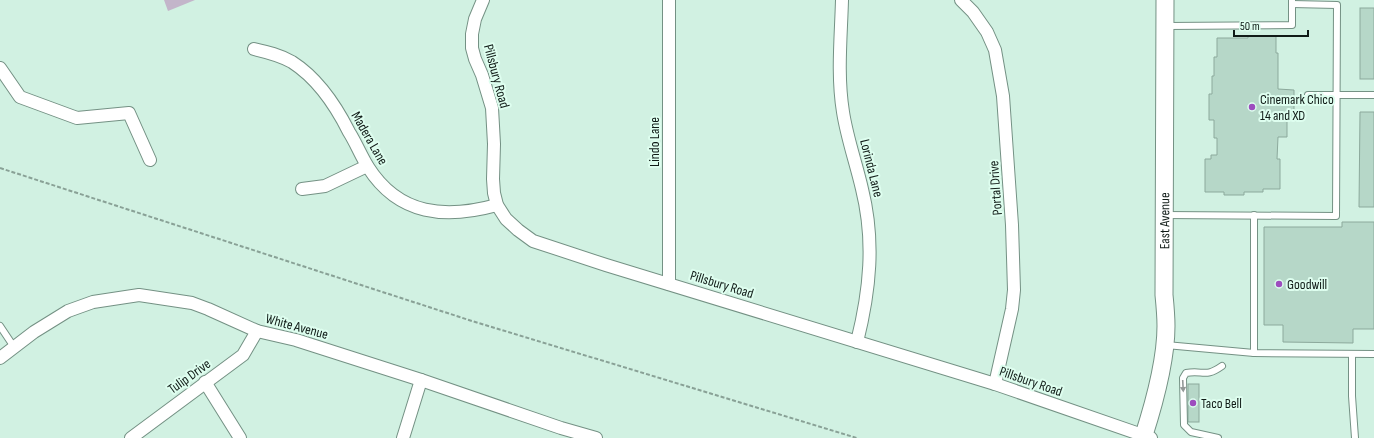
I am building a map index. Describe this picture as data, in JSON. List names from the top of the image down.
{
  "streets": {
    "main road": ["East Avenue"],
    "street": [
      "Pillsbury Road",
      "Madera Lane",
      "Lindo Lane",
      "Lorinda Lane",
      "Portal Drive",
      "White Avenue",
      "Tulip Drive"
    ]
  },
  "crossings": [
    ["Pillsbury Road", "Madera Lane"],
    ["Pillsbury Road", "Lindo Lane"],
    ["Pillsbury Road", "Lorinda Lane"],
    ["Pillsbury Road", "Portal Drive"],
    ["Pillsbury Road", "East Avenue"],
    ["White Avenue", "Tulip Drive"]
  ],
  "places": ["Cinemark Chico 14 and XD", "Goodwill", "Taco Bell"],
  "scale_bar": "50 m"
}
